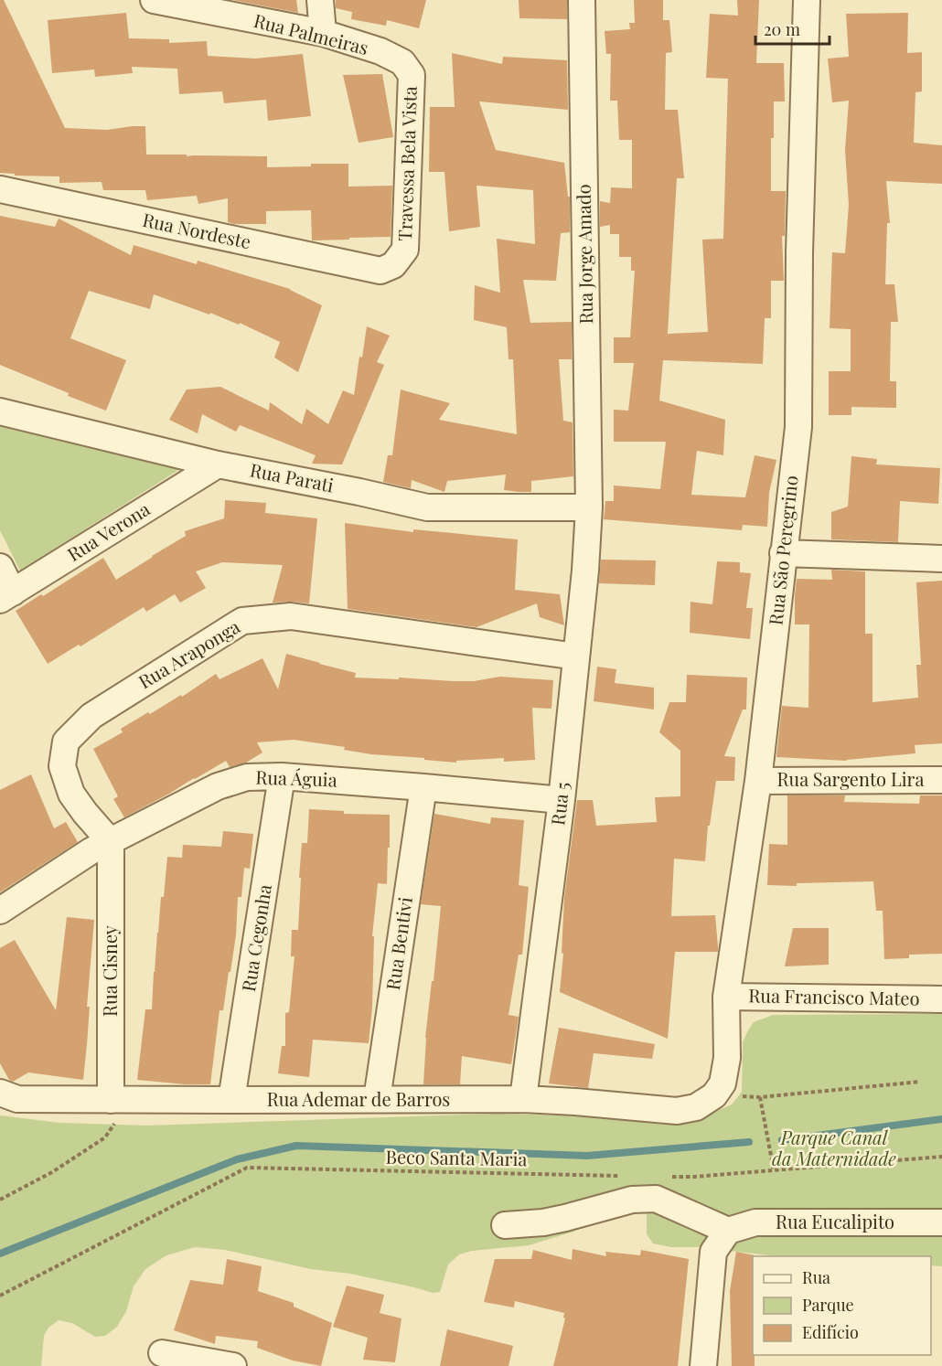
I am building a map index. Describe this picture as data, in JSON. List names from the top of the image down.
{
  "streets": {
    "street": [
      "Rua Palmeiras",
      "Travessa Bela Vista",
      "Rua Nordeste",
      "Rua Jorge Amado",
      "Rua Parati",
      "Rua Verona",
      "Rua São Peregrino",
      "Rua Araponga",
      "Rua Águia",
      "Rua Sargento Lira",
      "Rua 5",
      "Rua Cegonha",
      "Rua Bentivi",
      "Rua Cisney",
      "Rua Francisco Mateo",
      "Rua Ademar de Barros",
      "Rua Eucalipito"
    ],
    "path": ["Beco Santa Maria"]
  },
  "crossings": [
    ["Rua Palmeiras", "Travessa Bela Vista"],
    ["Travessa Bela Vista", "Rua Nordeste"],
    ["Rua Jorge Amado", "Rua Parati"],
    ["Rua Jorge Amado", "Rua 5"],
    ["Rua Parati", "Rua Verona"],
    ["Rua Parati", "Rua 5"],
    ["Rua São Peregrino", "Rua Sargento Lira"],
    ["Rua São Peregrino", "Rua Francisco Mateo"],
    ["Rua São Peregrino", "Rua Ademar de Barros"],
    ["Rua Araponga", "Rua Águia"],
    ["Rua Araponga", "Rua 5"],
    ["Rua Araponga", "Rua Cisney"],
    ["Rua Águia", "Rua 5"],
    ["Rua Águia", "Rua Cegonha"],
    ["Rua Águia", "Rua Bentivi"],
    ["Rua Águia", "Rua Cisney"],
    ["Rua 5", "Rua Ademar de Barros"],
    ["Rua Cegonha", "Rua Ademar de Barros"],
    ["Rua Bentivi", "Rua Ademar de Barros"],
    ["Rua Cisney", "Rua Ademar de Barros"]
  ],
  "parks": ["Parque Canal da Maternidade"],
  "legend": ["Rua", "Parque", "Edifício"],
  "scale_bar": "20 m"
}
